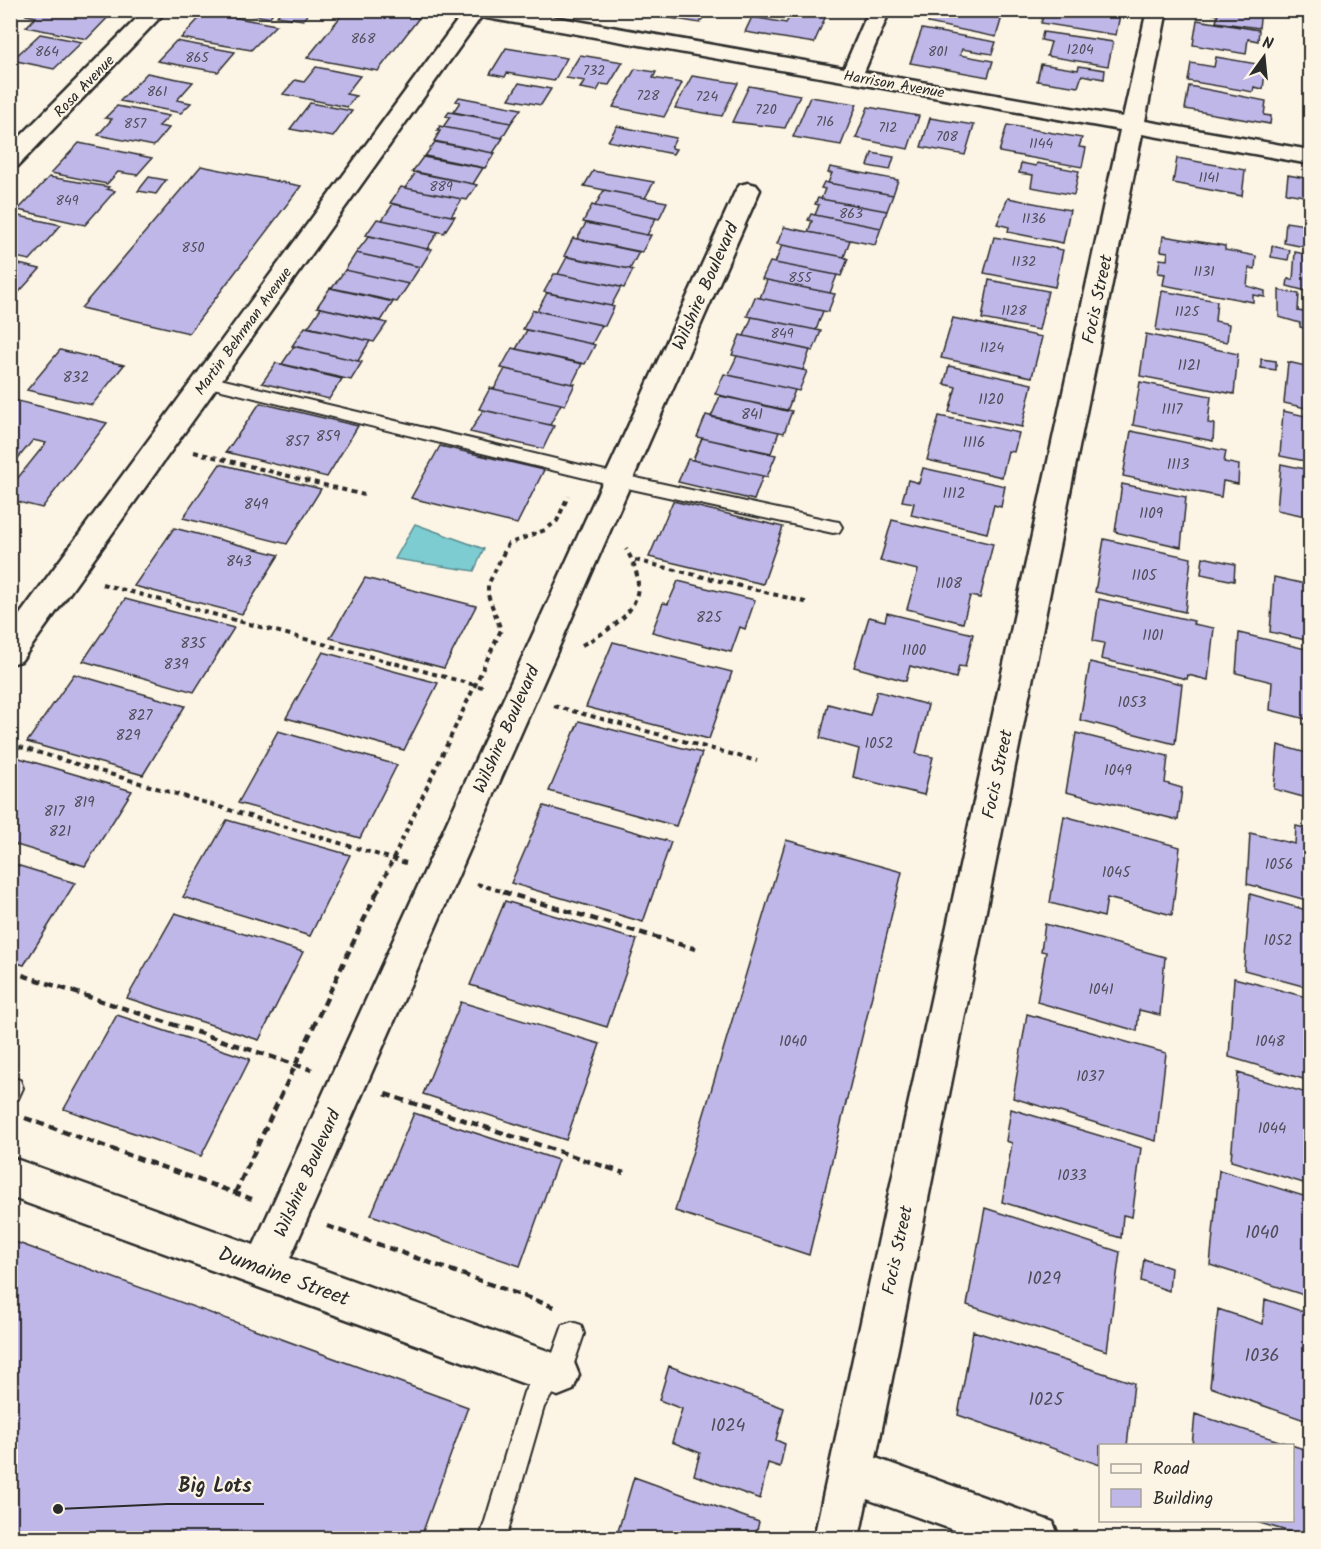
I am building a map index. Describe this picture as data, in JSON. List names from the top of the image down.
{
  "streets": {
    "street": [
      "Harrison Avenue",
      "Rosa Avenue",
      "Wilshire Boulevard",
      "Focis Street",
      "Martin Behrman Avenue",
      "Dumaine Street"
    ]
  },
  "crossings": [
    ["Harrison Avenue", "Focis Street"],
    ["Harrison Avenue", "Martin Behrman Avenue"],
    ["Wilshire Boulevard", "Dumaine Street"]
  ],
  "places": ["Big Lots"],
  "house_numbers": [
    "868",
    "1204",
    "864",
    "801",
    "865",
    "732",
    "861",
    "728",
    "724",
    "720",
    "716",
    "857",
    "712",
    "708",
    "1144",
    "1141",
    "889",
    "849",
    "863",
    "1136",
    "850",
    "1132",
    "1131",
    "855",
    "1128",
    "1125",
    "849",
    "1124",
    "1121",
    "832",
    "1120",
    "1117",
    "841",
    "859",
    "857",
    "1116",
    "1113",
    "1112",
    "849",
    "1109",
    "843",
    "1105",
    "1108",
    "825",
    "1101",
    "835",
    "1100",
    "839",
    "1053",
    "827",
    "829",
    "1052",
    "1049",
    "819",
    "817",
    "821",
    "1056",
    "1045",
    "1052",
    "1041",
    "1040",
    "1048",
    "1037",
    "1044",
    "1033",
    "1040",
    "1029",
    "1036",
    "1025",
    "1024"
  ],
  "legend": ["Road", "Building"],
  "north": "top"
}
